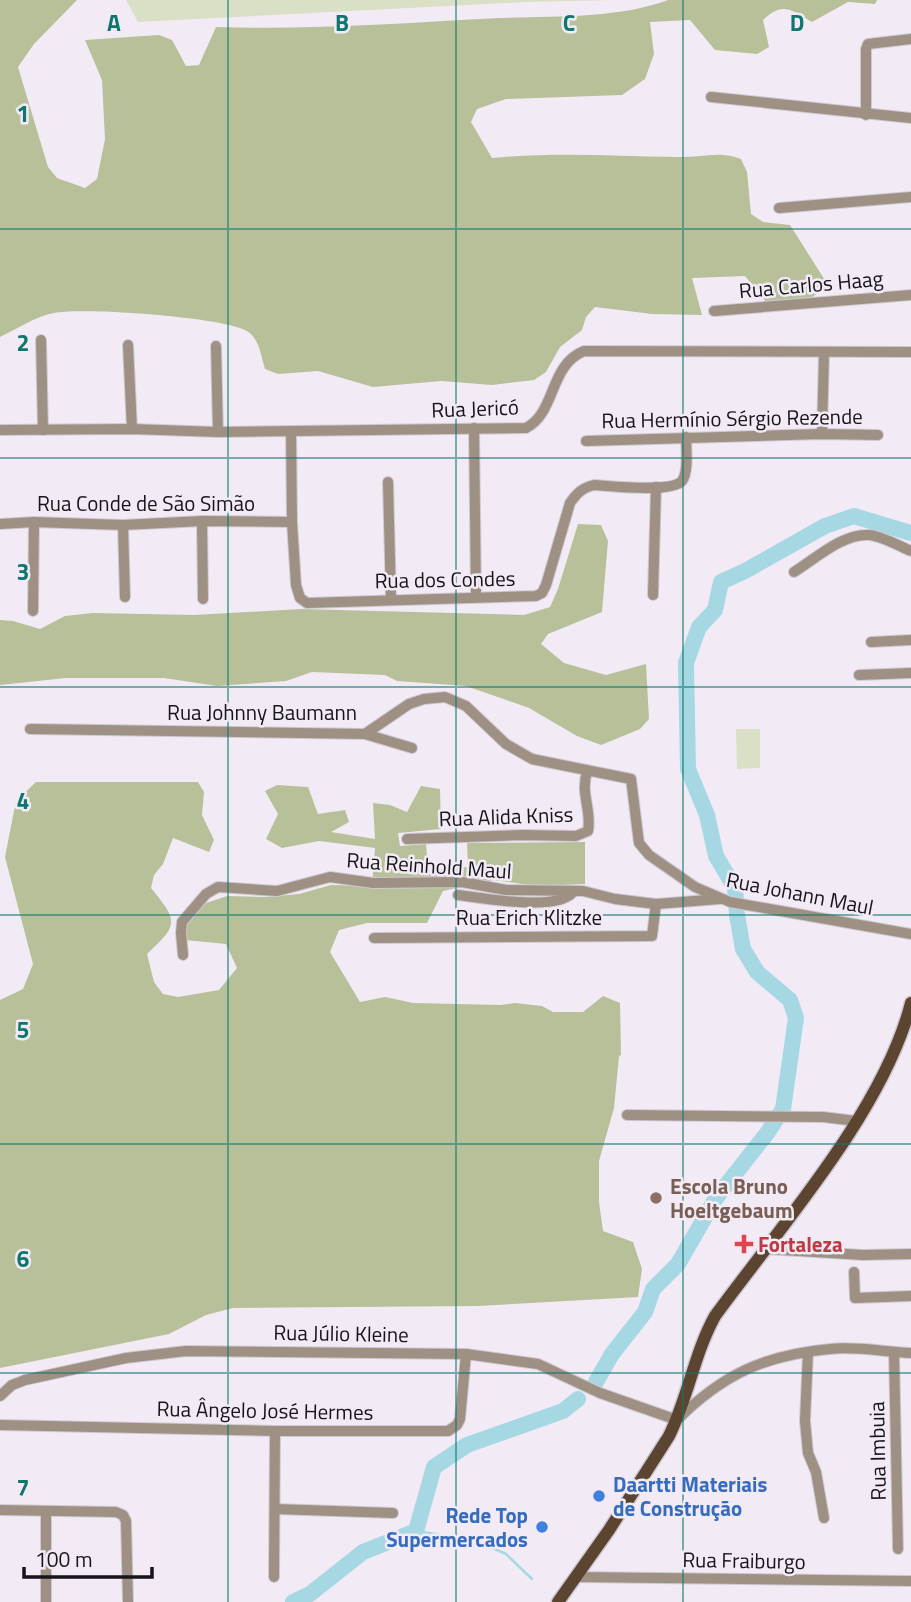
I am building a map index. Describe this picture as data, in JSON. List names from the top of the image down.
{
  "streets": {
    "street": [
      "Rua Carlos Haag",
      "Rua Jericó",
      "Rua Hermínio Sérgio Rezende",
      "Rua Conde de São Simão",
      "Rua dos Condes",
      "Rua Johnny Baumann",
      "Rua Alida Kniss",
      "Rua Reinhold Maul",
      "Rua Johann Maul",
      "Rua Erich Klitzke",
      "Rua Júlio Kleine",
      "Rua Ângelo José Hermes",
      "Rua Imbuia",
      "Rua Fraiburgo"
    ]
  },
  "crossings": [
    ["Rua Jericó", "Rua dos Condes"],
    ["Rua Hermínio Sérgio Rezende", "Rua dos Condes"],
    ["Rua Conde de São Simão", "Rua dos Condes"],
    ["Rua Johnny Baumann", "Rua Alida Kniss"],
    ["Rua Johnny Baumann", "Rua Johann Maul"],
    ["Rua Alida Kniss", "Rua Johann Maul"],
    ["Rua Reinhold Maul", "Rua Johann Maul"],
    ["Rua Reinhold Maul", "Rua Erich Klitzke"],
    ["Rua Júlio Kleine", "Rua Ângelo José Hermes"]
  ],
  "places": {
    "other": ["Escola Bruno Hoeltgebaum", "Daartti Materiais de Construção", "Rede Top Supermercados"],
    "health": ["Fortaleza"]
  },
  "scale_bar": "100 m",
  "grid": {
    "columns": [
      "A",
      "B",
      "C",
      "D"
    ],
    "rows": [
      "1",
      "2",
      "3",
      "4",
      "5",
      "6",
      "7"
    ]
  }
}
